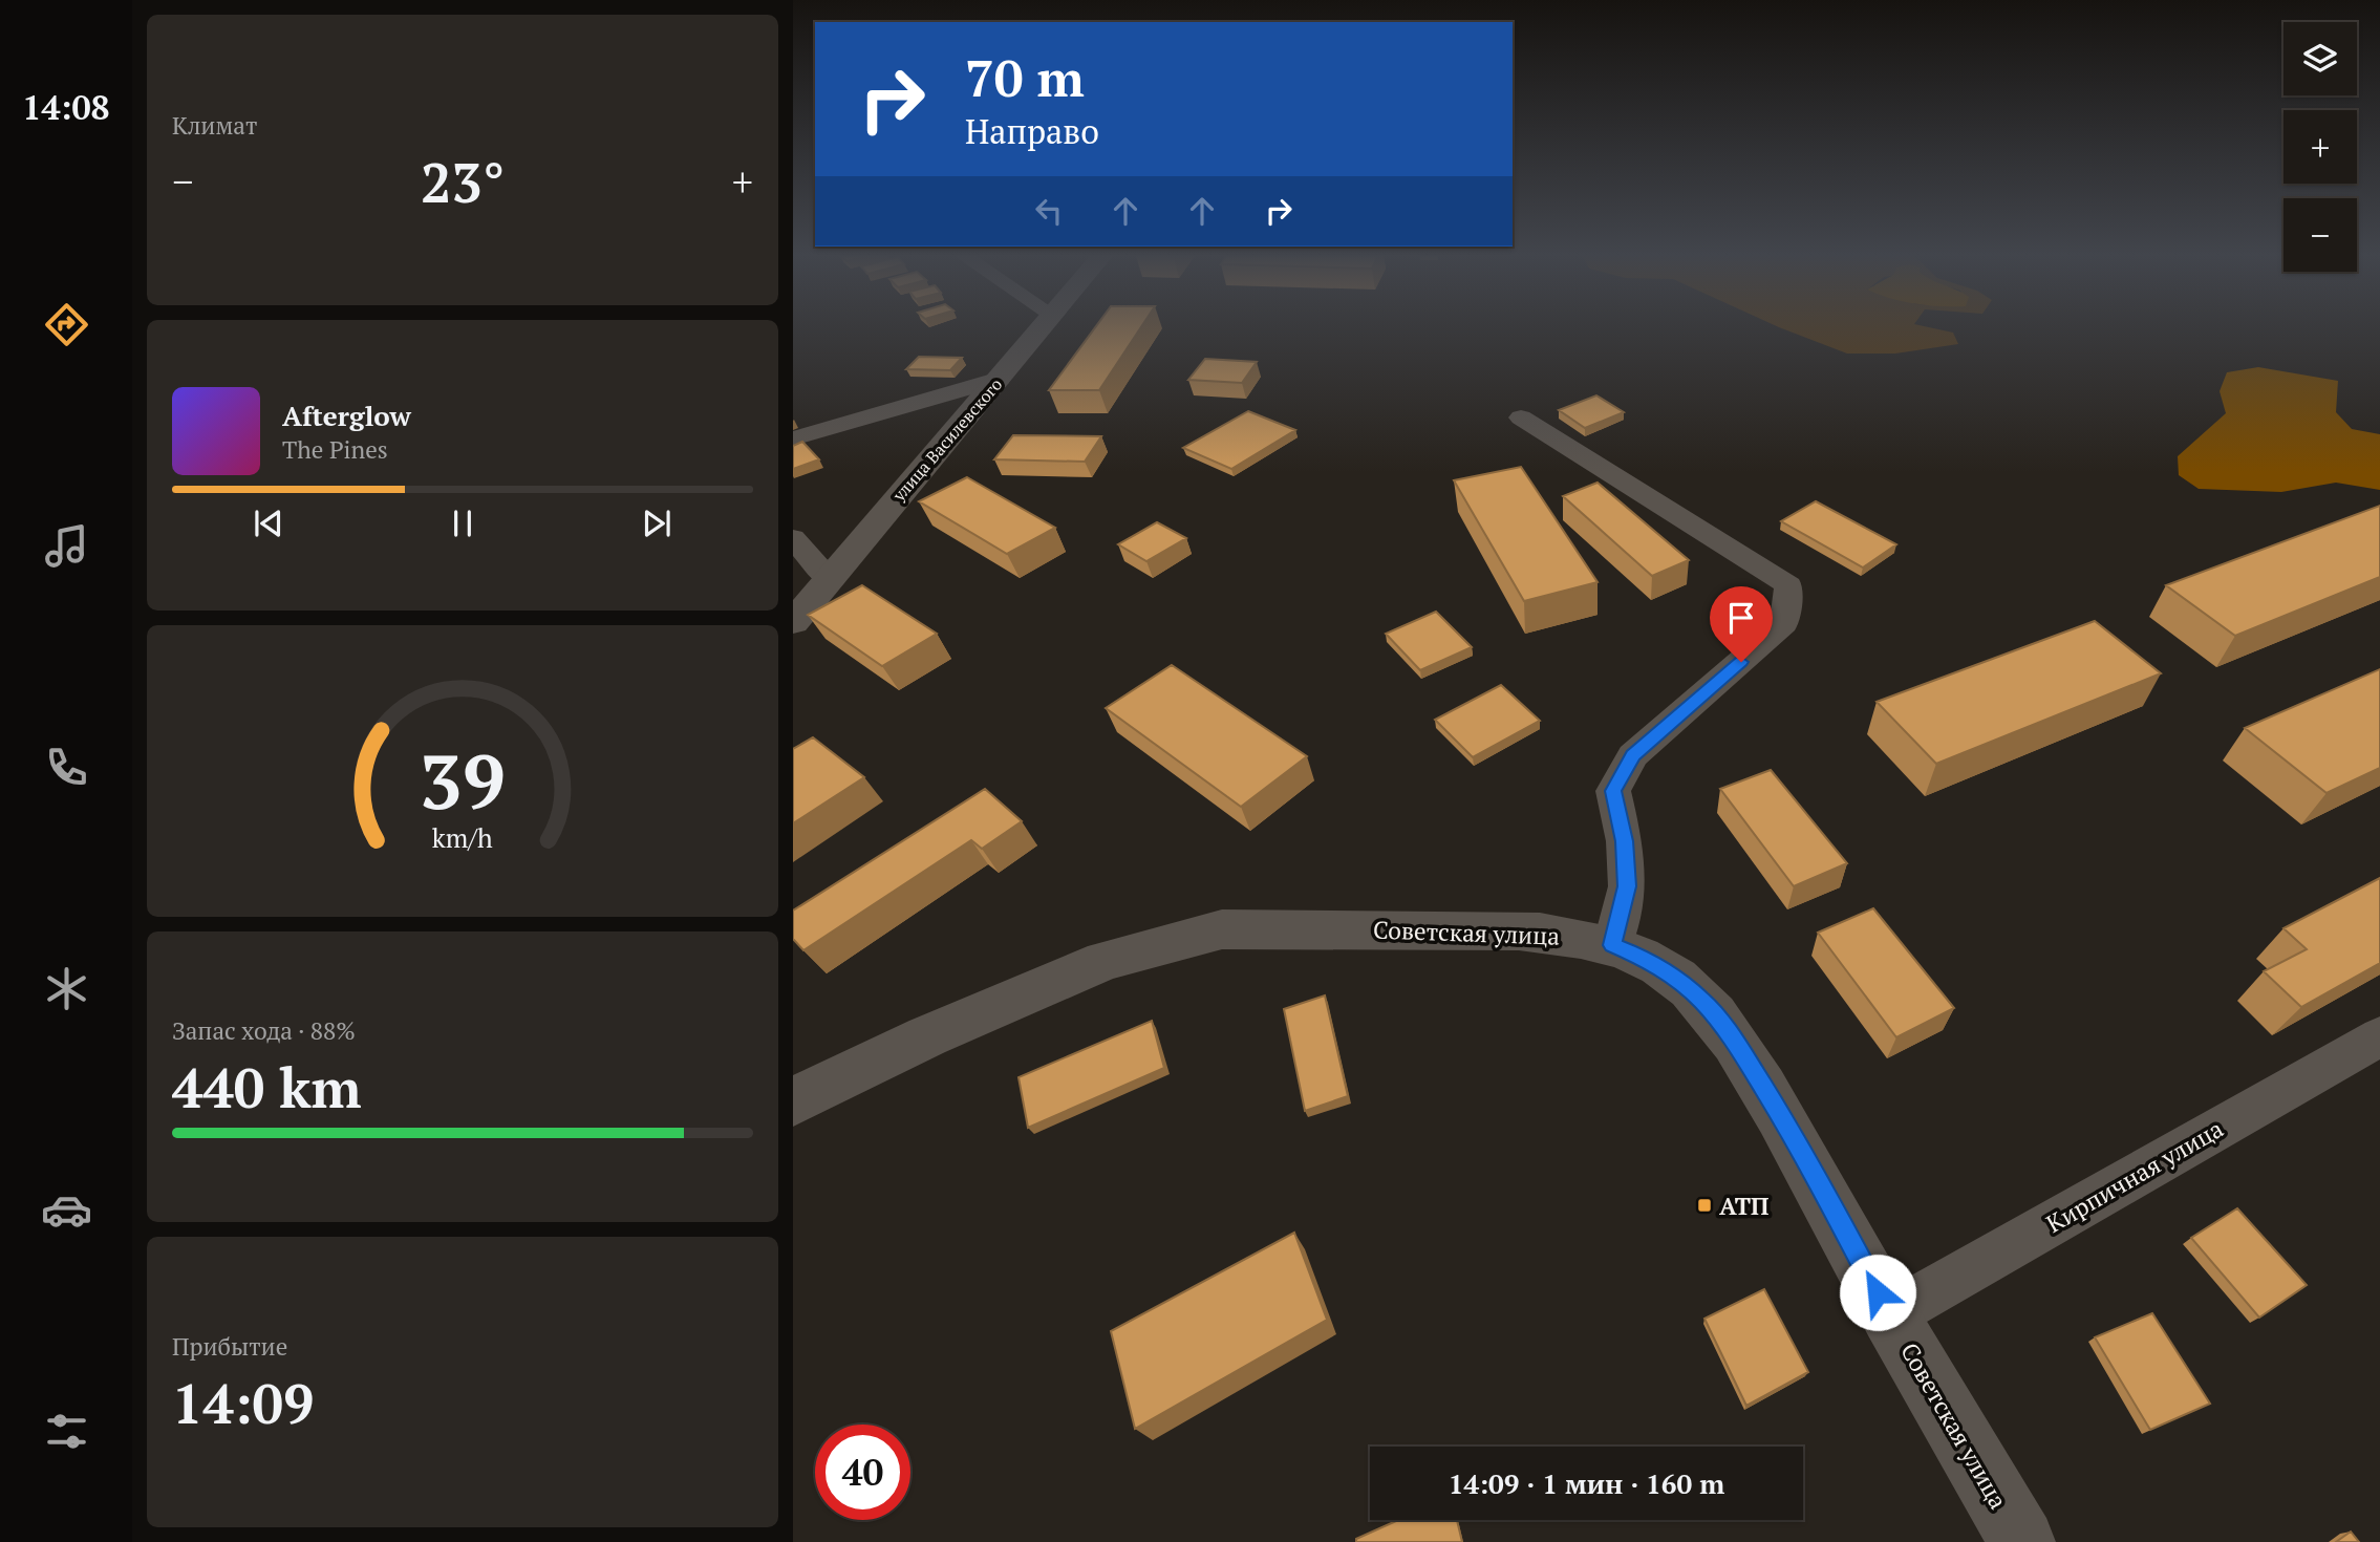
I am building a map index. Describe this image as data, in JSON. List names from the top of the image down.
{
  "streets": {
    "street": ["улица Василевского", "Советская улица", "Кирпичная улица"]
  },
  "crossings": [
    ["Советская улица", "Кирпичная улица"]
  ],
  "places": {
    "transit": ["АТП"]
  },
  "page": {
    "tabs": "14:08",
    "tile": [
      "Климат",
      ["Запас хода · 88%", "440 km"],
      ["Прибытие", "14:09"]
    ],
    "map_buttons": ["+", "−"],
    "turn": ["70 m", "Направо"],
    "heat": ["−", "23°", "+"],
    "song": ["Afterglow", "The Pines"],
    "limit": "40",
    "trip": "14:09 · 1 мин · 160 m",
    "gauge": ["39", "km/h"]
  }
}
